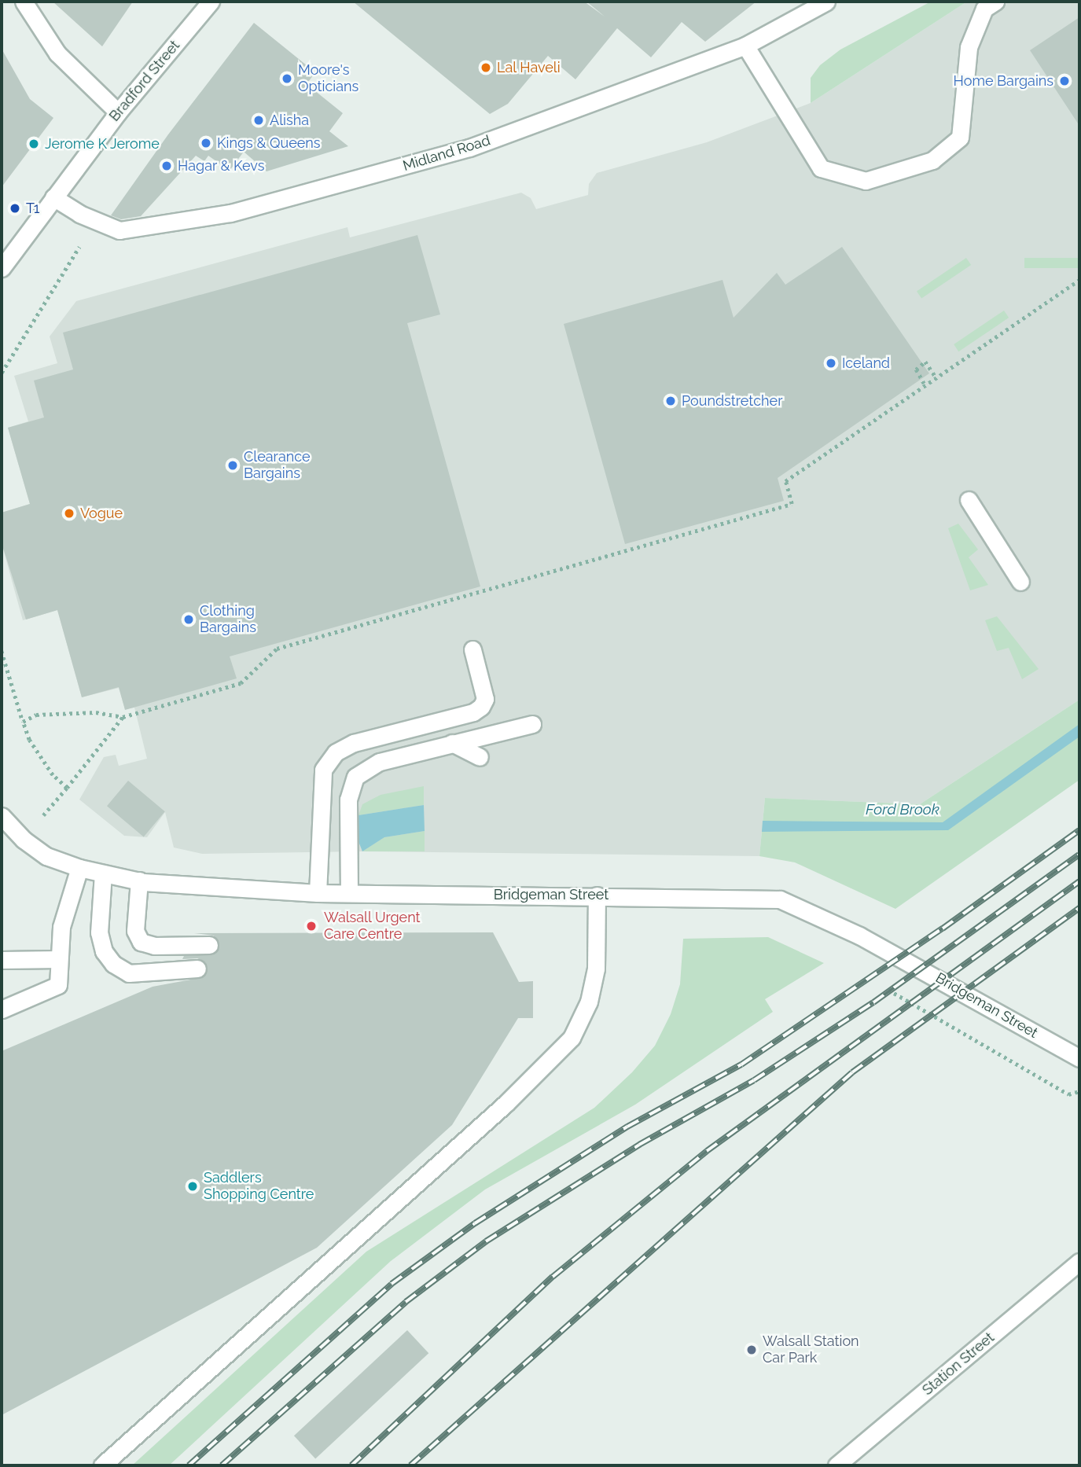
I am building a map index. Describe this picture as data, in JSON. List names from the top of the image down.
{
  "streets": {
    "street": [
      "Bradford Street",
      "Midland Road",
      "Bridgeman Street",
      "Station Street"
    ]
  },
  "crossings": [
    ["Bradford Street", "Midland Road"]
  ],
  "water": ["Ford Brook"],
  "places": [
    "Lal Haveli",
    "Moore's Opticians",
    "Home Bargains",
    "Alisha",
    "Kings & Queens",
    "Jerome K Jerome",
    "Hagar & Kevs",
    "T1",
    "Iceland",
    "Poundstretcher",
    "Clearance Bargains",
    "Vogue",
    "Clothing Bargains",
    "Walsall Urgent Care Centre",
    "Saddlers Shopping Centre",
    "Walsall Station Car Park"
  ]
}
